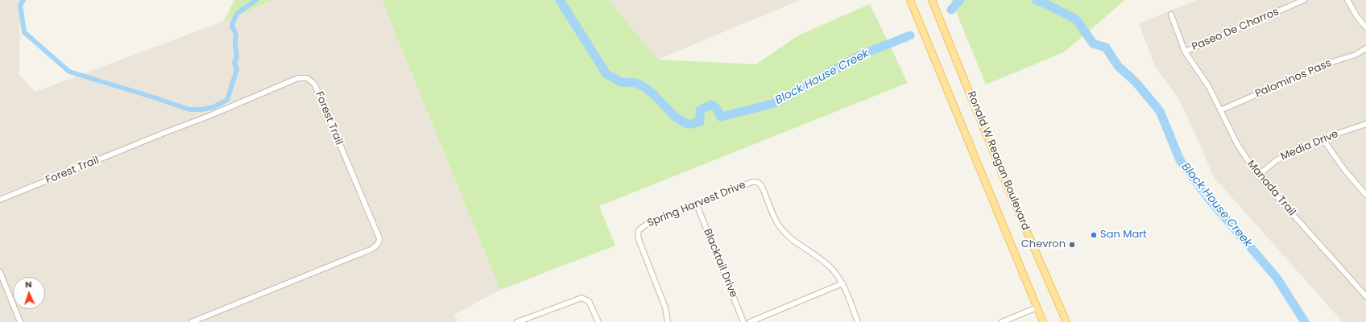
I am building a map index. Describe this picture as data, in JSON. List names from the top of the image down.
{
  "streets": {
    "main road": ["Ronald W Reagan Boulevard"],
    "street": [
      "Paseo De Charros",
      "Palominos Pass",
      "Forest Trail",
      "Media Drive",
      "Manada Trail",
      "Spring Harvest Drive",
      "Blacktail Drive"
    ]
  },
  "crossings": [
    ["Paseo De Charros", "Manada Trail"],
    ["Palominos Pass", "Manada Trail"],
    ["Media Drive", "Manada Trail"],
    ["Spring Harvest Drive", "Blacktail Drive"]
  ],
  "water": ["Block House Creek"],
  "places": ["San Mart", "Chevron"],
  "north": "top"
}
